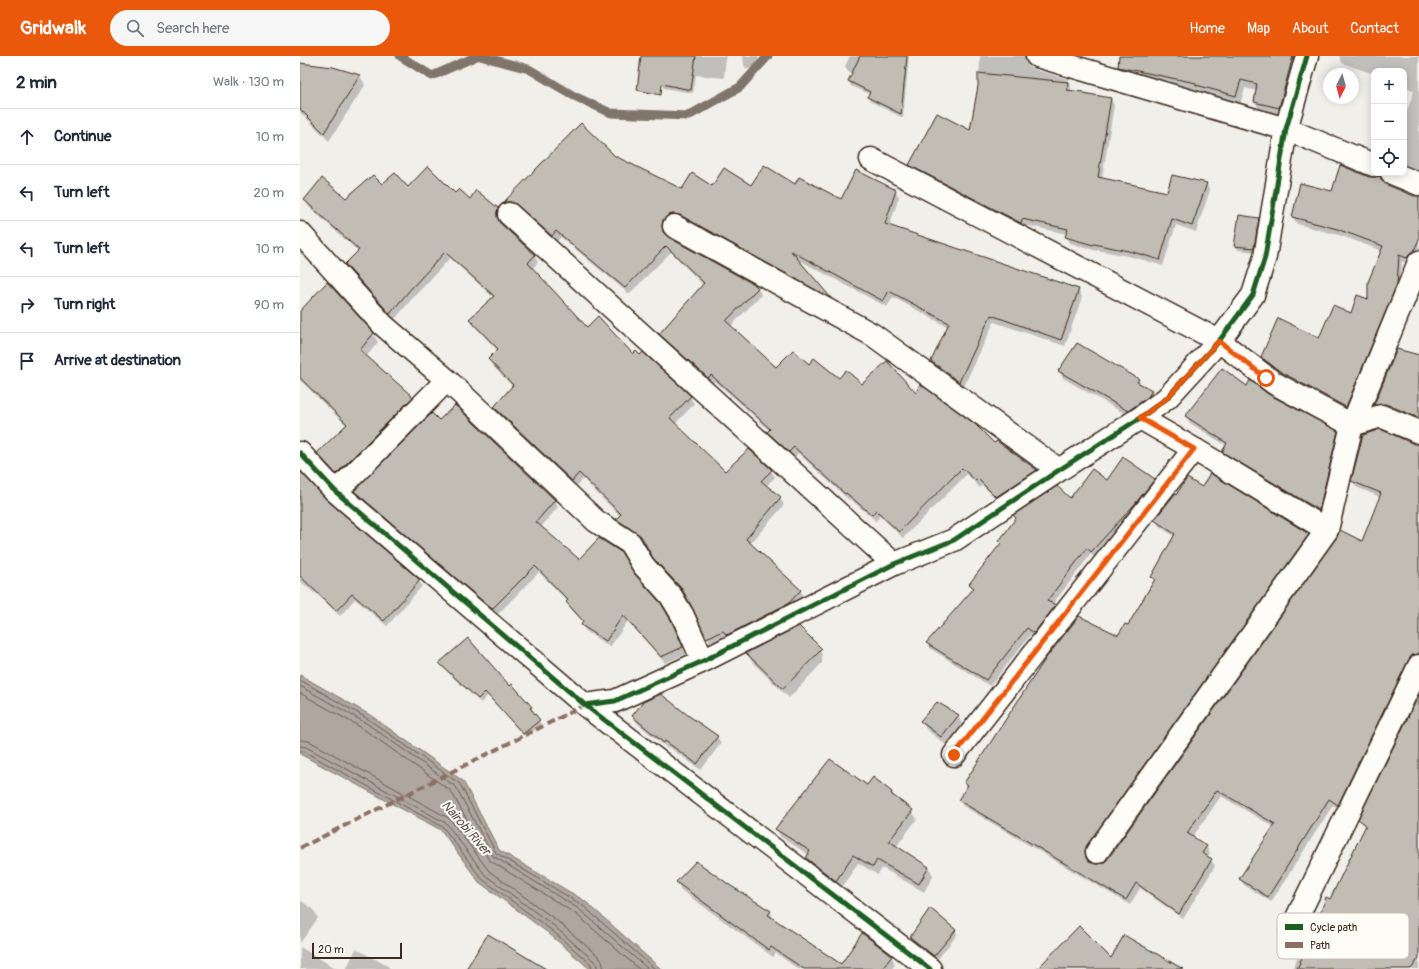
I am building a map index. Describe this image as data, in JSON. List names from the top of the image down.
{
  "water": ["Nairobi River"],
  "legend": ["Cycle path", "Path"],
  "scale_bar": "20 m",
  "north": "bottom",
  "page": {
    "header": "Gridwalk",
    "search": "Search here",
    "nav": [
      "Home",
      "Map",
      "About",
      "Contact"
    ],
    "heading": ["2 min", "Walk · 130 m"],
    "map_buttons": ["+", "−"],
    "list": [
      ["Continue", "10 m"],
      ["Turn left", "20 m"],
      ["Turn left", "10 m"],
      ["Turn right", "90 m"],
      "Arrive at destination"
    ],
    "scale": "20 m"
  }
}
